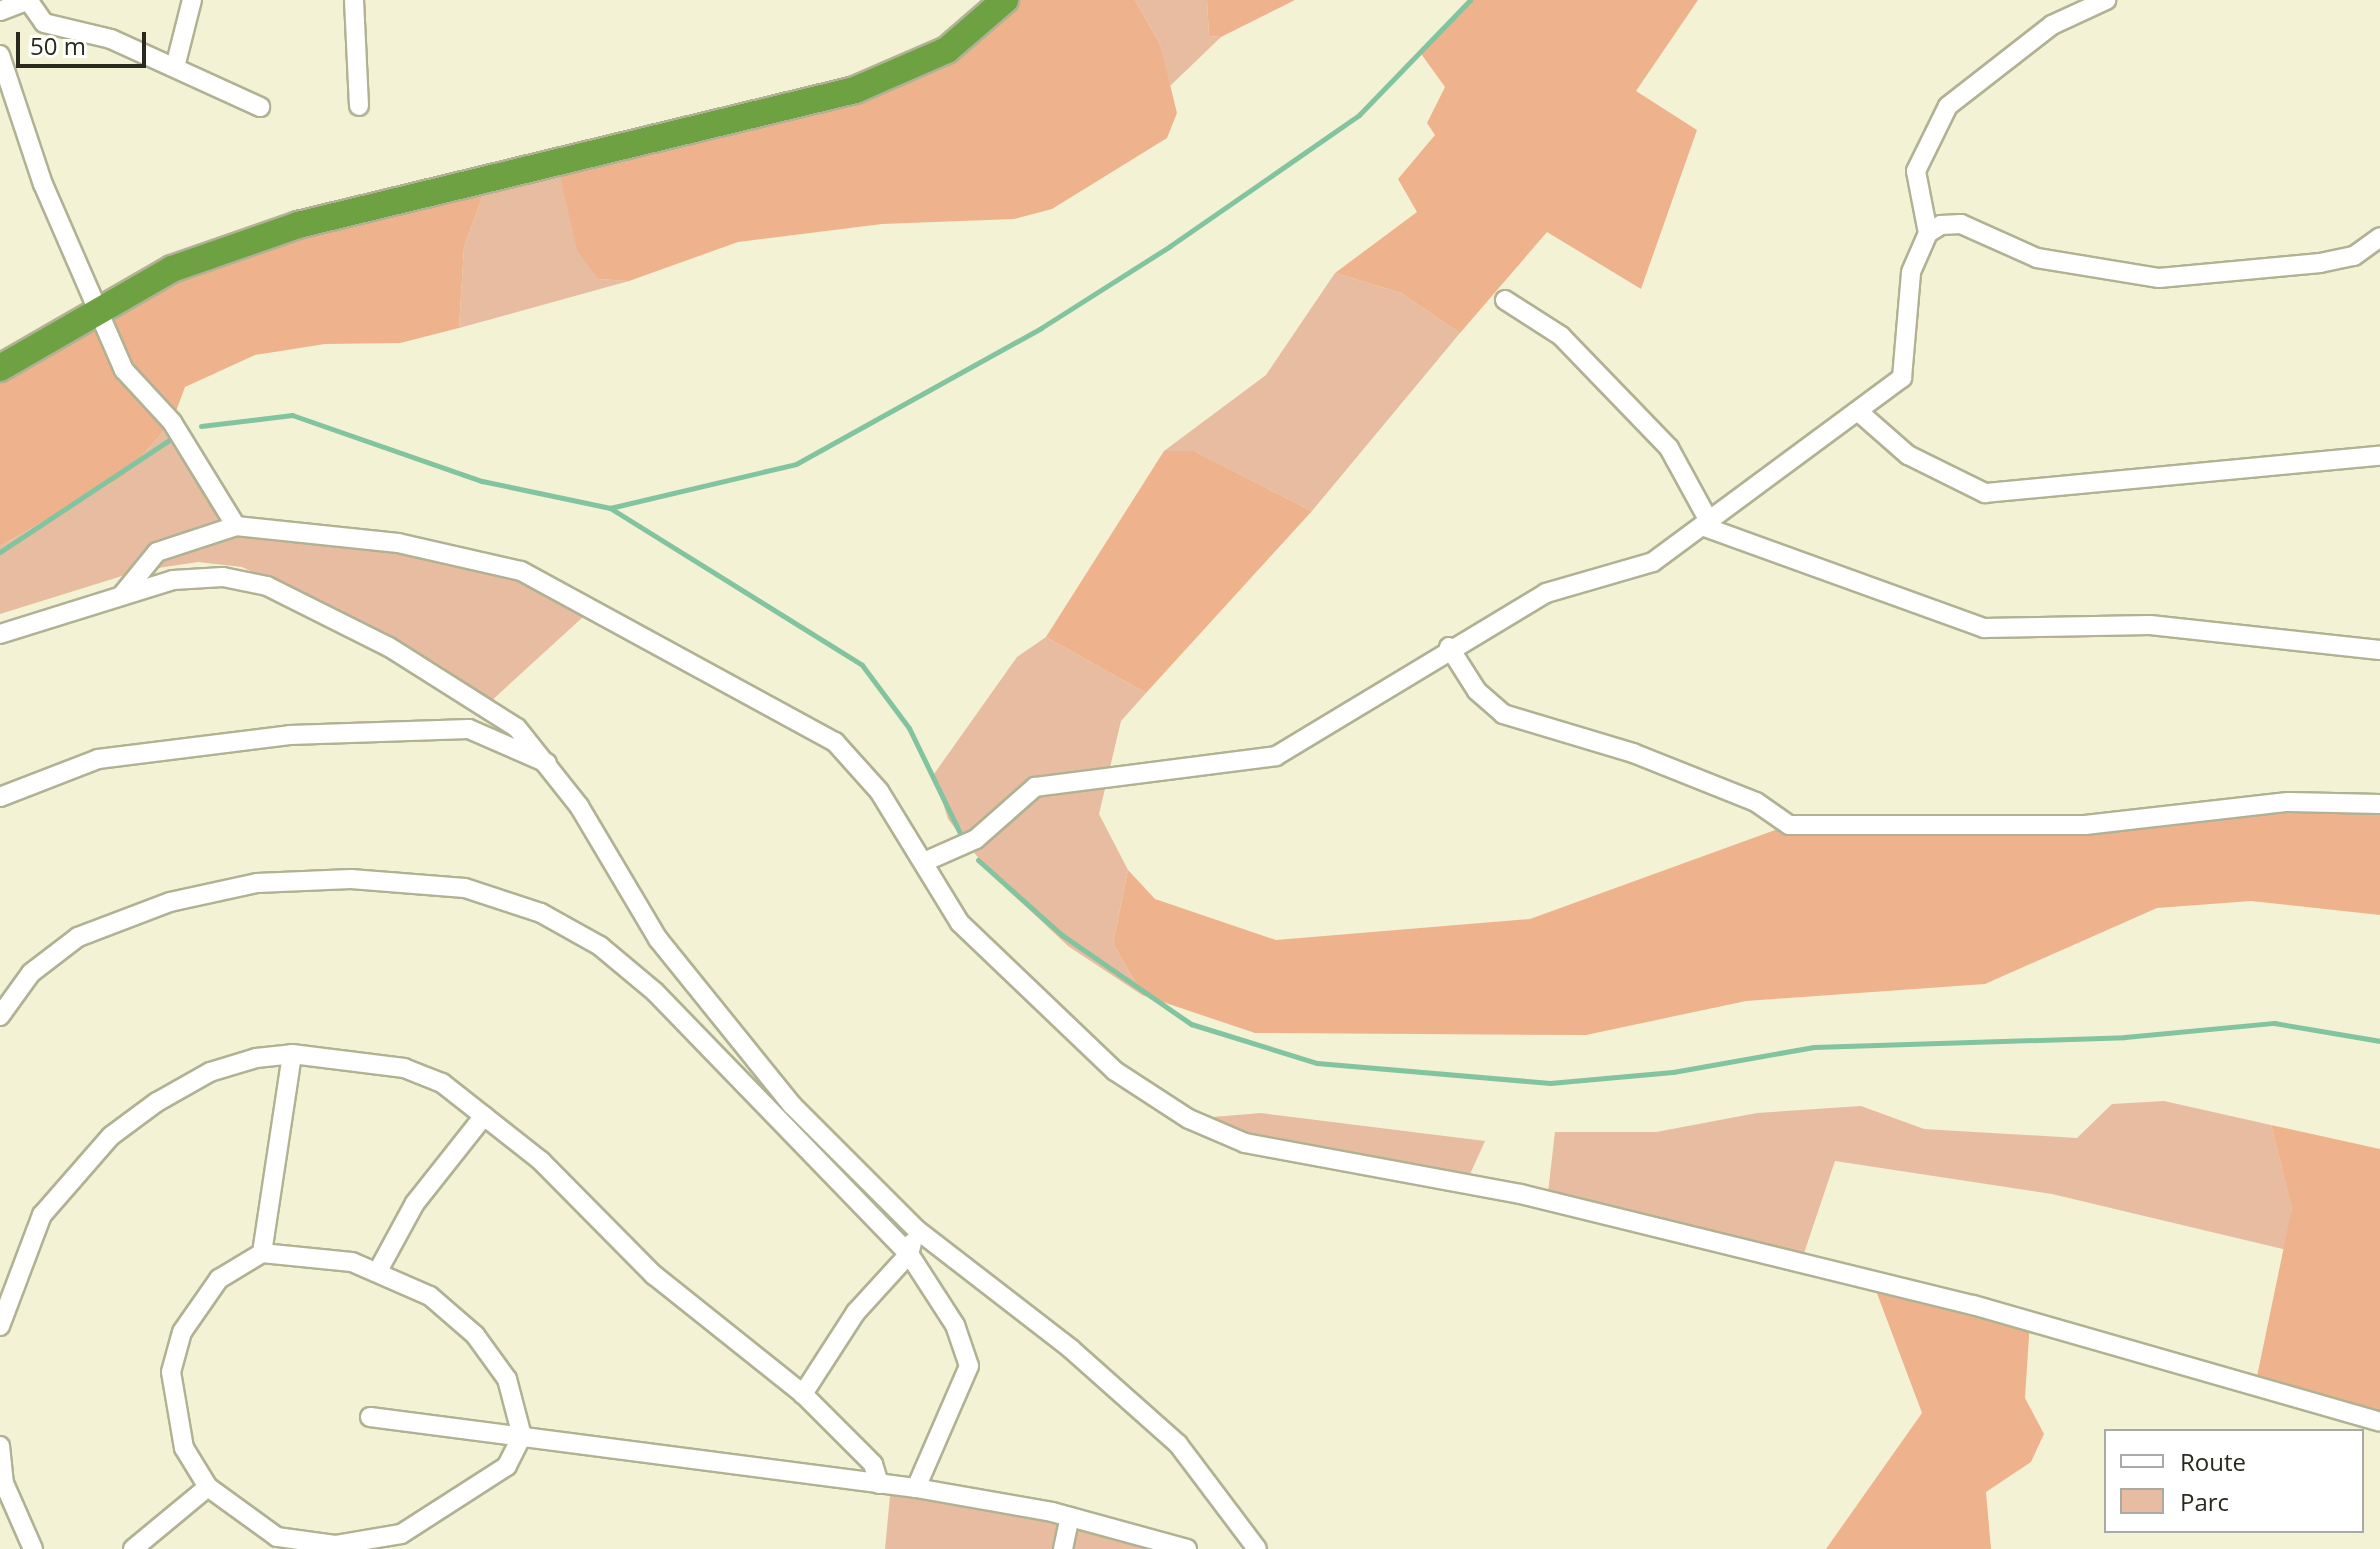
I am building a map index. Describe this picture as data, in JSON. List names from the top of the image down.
{
  "legend": ["Route", "Parc"],
  "scale_bar": "50 m"
}
